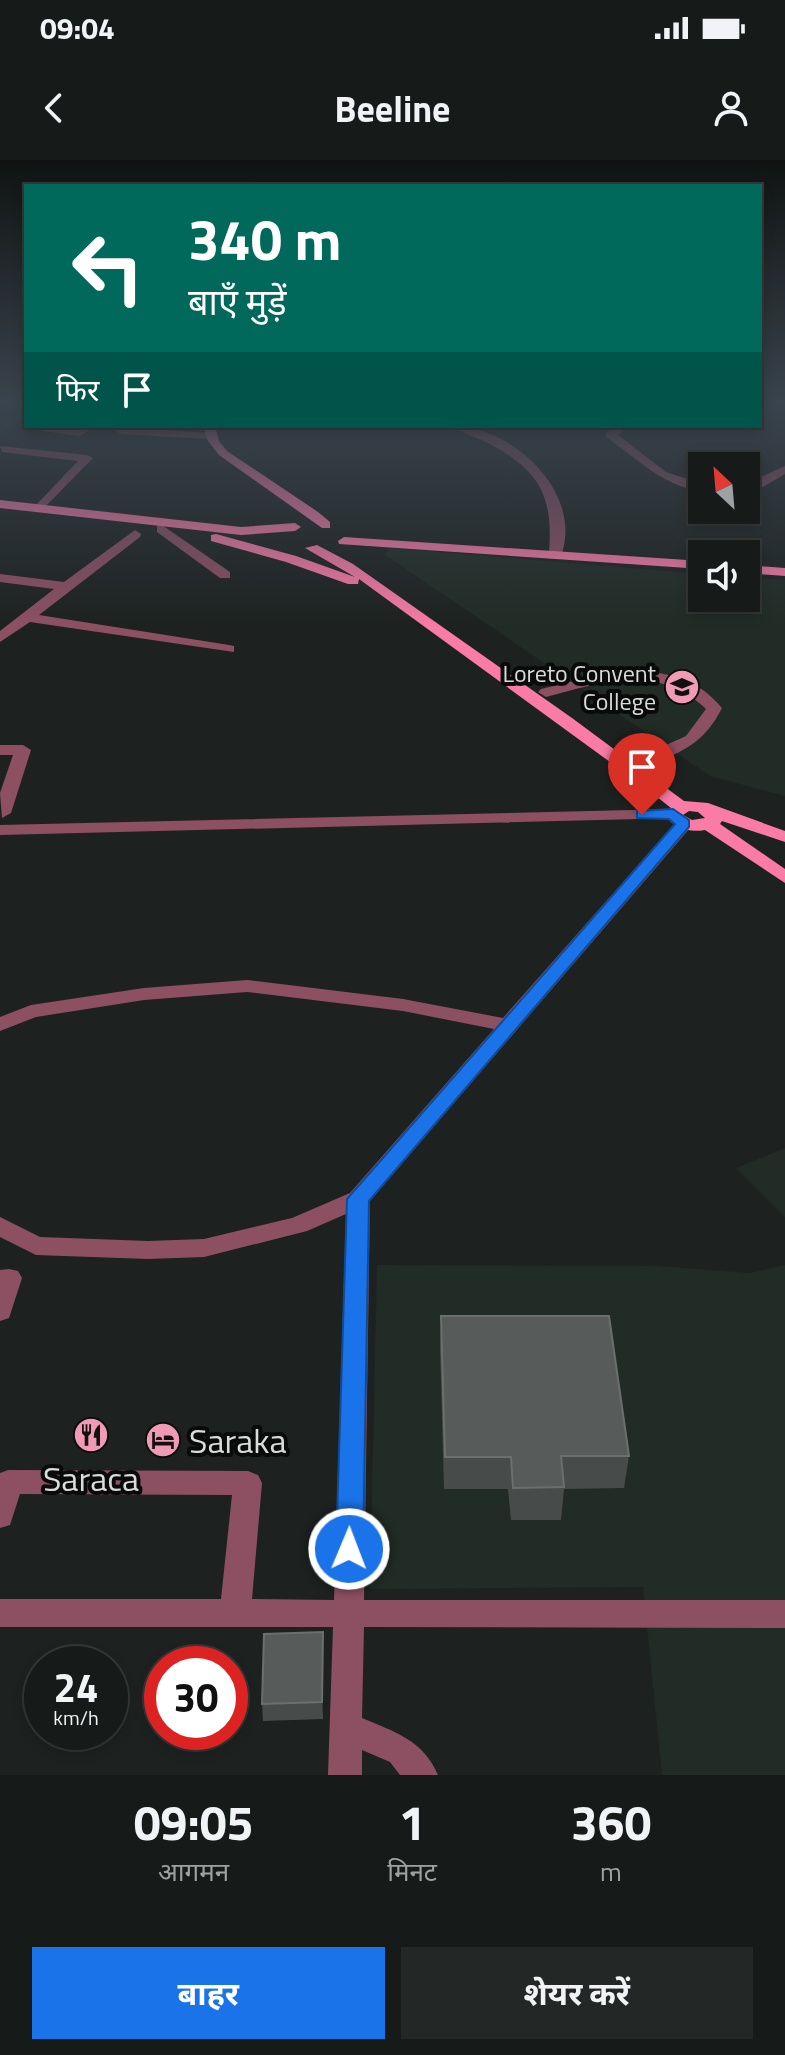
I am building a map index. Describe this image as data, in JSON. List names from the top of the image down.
{
  "places": {
    "school or university": ["Loreto Convent College"],
    "restaurant": ["Saraca"],
    "hotel": ["Saraka"]
  },
  "north": "top left",
  "page": {
    "status": "09:04",
    "header": "Beeline",
    "turn": ["340 m", "बाएँ मुड़ें"],
    "then": "फिर",
    "speed": "24 km/h",
    "limit": "30",
    "eta": [
      "09:05",
      "आगमन",
      "1",
      "मिनट",
      "360",
      "m"
    ],
    "buttons": ["बाहर", "शेयर करें"]
  }
}
